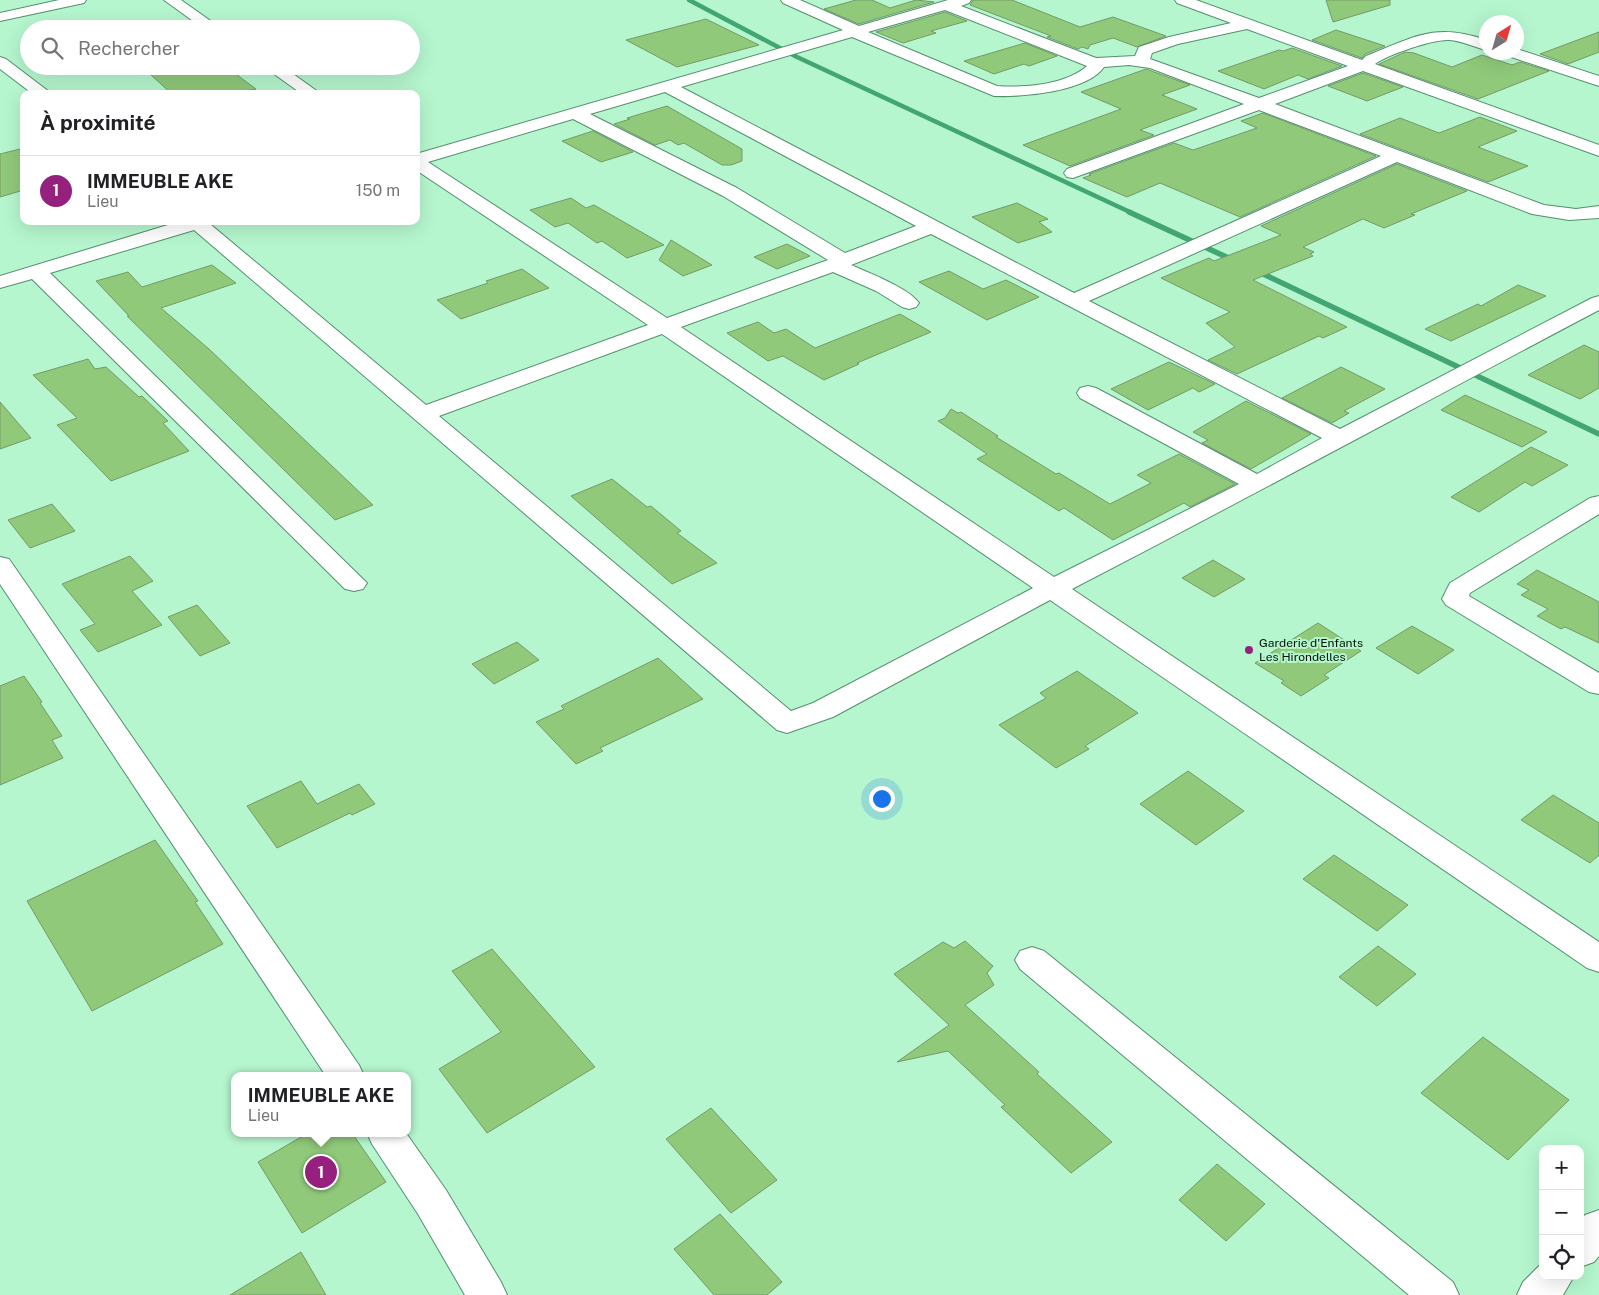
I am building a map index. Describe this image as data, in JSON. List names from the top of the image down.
{
  "places": ["Garderie d'Enfants Les Hirondelles"],
  "north": "top right",
  "page": {
    "search": "Rechercher",
    "heading": "À proximité",
    "list": [
      {
        "mark": "1",
        "name": "IMMEUBLE AKE",
        "note": "Lieu",
        "value": "150 m"
      }
    ],
    "popup": ["IMMEUBLE AKE", "Lieu"],
    "map_buttons": ["+", "−"],
    "pins": "1"
  }
}
